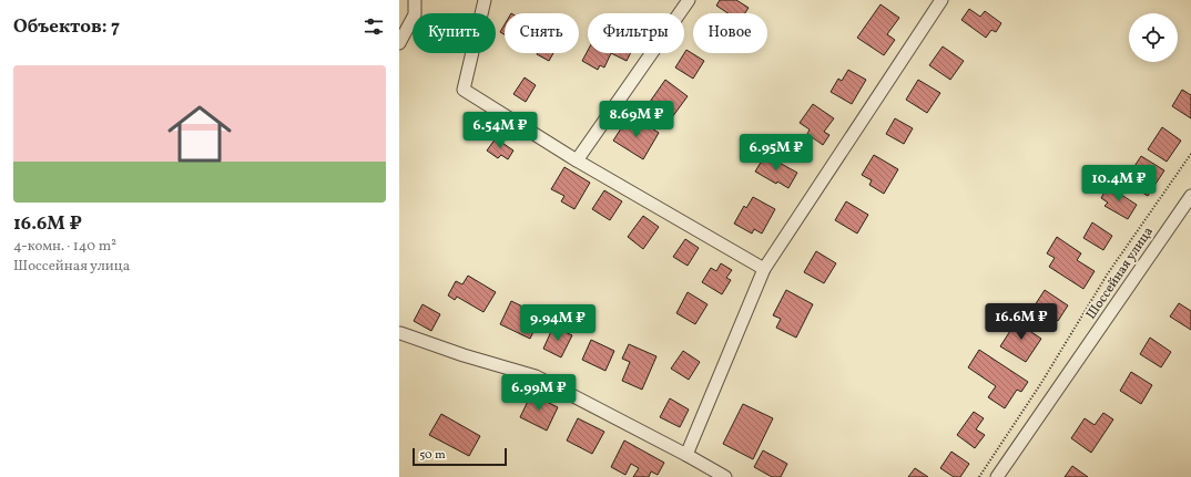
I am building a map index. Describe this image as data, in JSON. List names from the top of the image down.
{
  "streets": {
    "street": ["Шоссейная улица"]
  },
  "scale_bar": "50 m",
  "page": {
    "heading": "Объектов: 7",
    "chip": [
      "Купить",
      "Снять",
      "Фильтры",
      "Новое"
    ],
    "list": [
      {
        "name": "16.6M ₽",
        "note": "4-комн. · 140 m² · Шоссейная улица"
      }
    ],
    "price": [
      "8.69M ₽",
      "6.54M ₽",
      "6.95M ₽",
      "10.4M ₽",
      "16.6M ₽",
      "9.94M ₽",
      "6.99M ₽"
    ],
    "scale": "50 m"
  }
}
